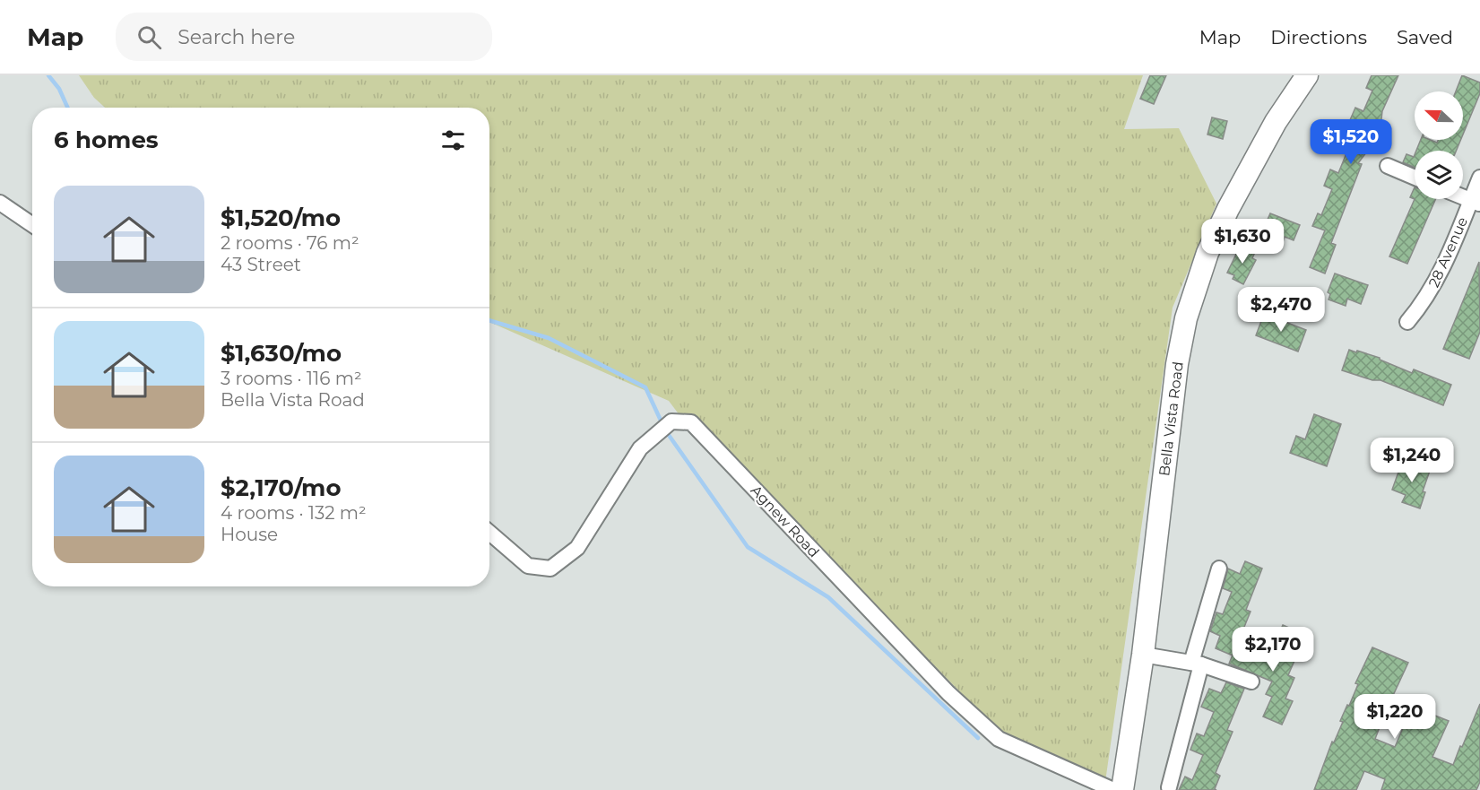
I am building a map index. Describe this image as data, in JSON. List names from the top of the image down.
{
  "streets": {
    "street": ["28 Avenue", "Bella Vista Road", "Agnew Road"]
  },
  "north": "left",
  "page": {
    "header": "Map",
    "search": "Search here",
    "nav": ["Map", "Directions", "Saved"],
    "heading": "6 homes",
    "price": [
      "$1,520",
      "$1,630",
      "$2,470",
      "$1,240",
      "$2,170",
      "$1,220"
    ],
    "list": [
      {
        "name": "$1,520/mo",
        "note": "2 rooms · 76 m² · 43 Street"
      },
      {
        "name": "$1,630/mo",
        "note": "3 rooms · 116 m² · Bella Vista Road"
      },
      {
        "name": "$2,170/mo",
        "note": "4 rooms · 132 m² · House"
      }
    ]
  }
}
